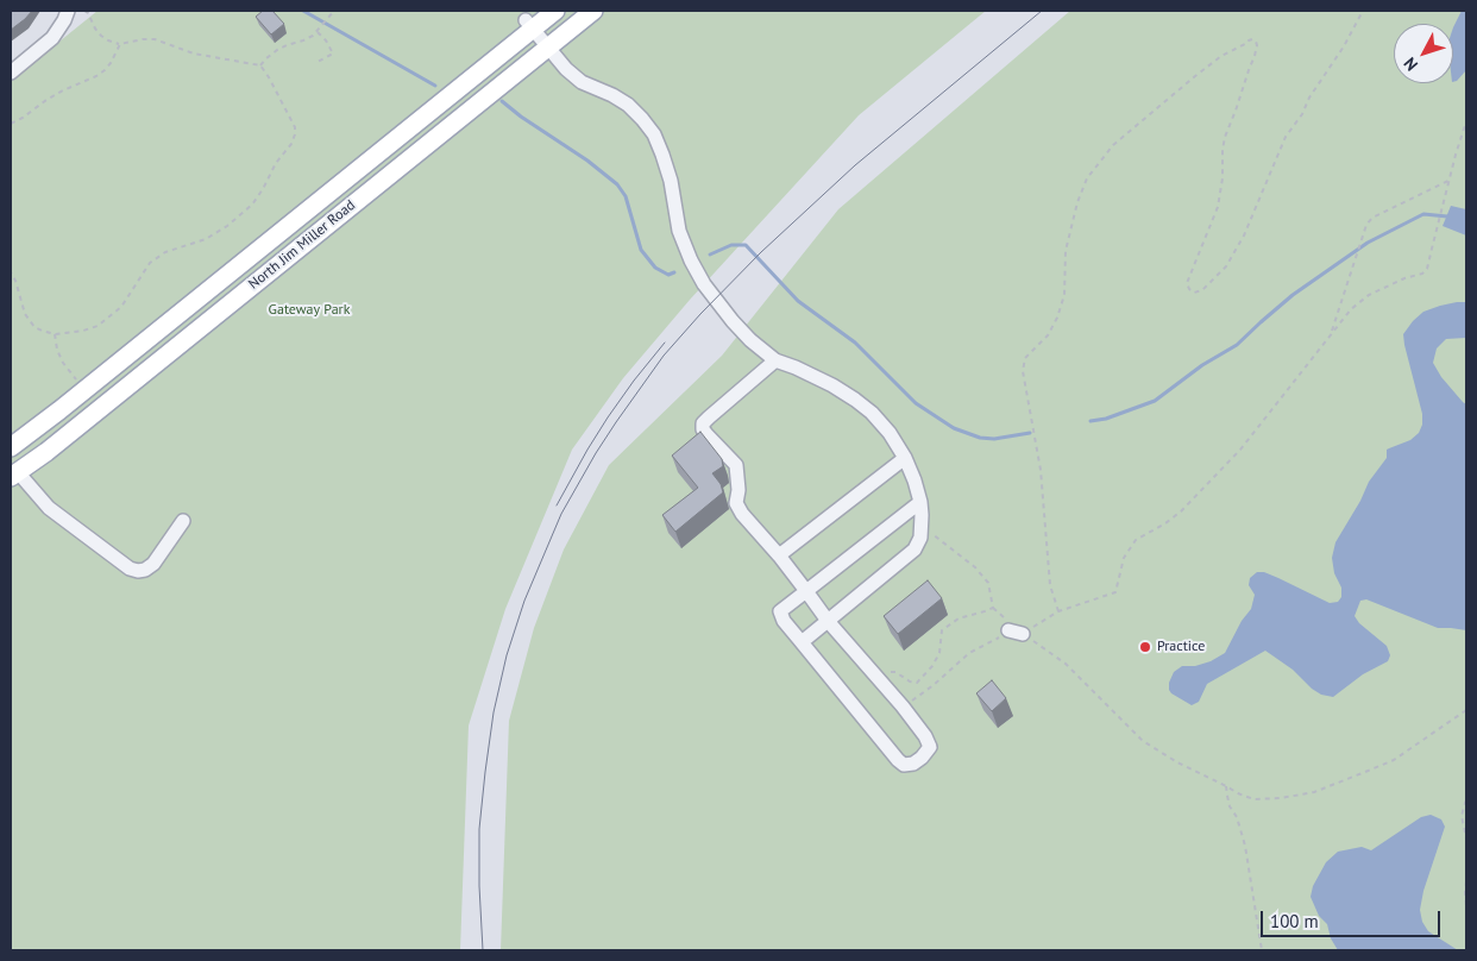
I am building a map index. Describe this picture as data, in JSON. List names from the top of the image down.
{
  "streets": {
    "main road": ["North Jim Miller Road"]
  },
  "parks": ["Gateway Park"],
  "places": ["Practice"],
  "scale_bar": "100 m",
  "north": "bottom left"
}
